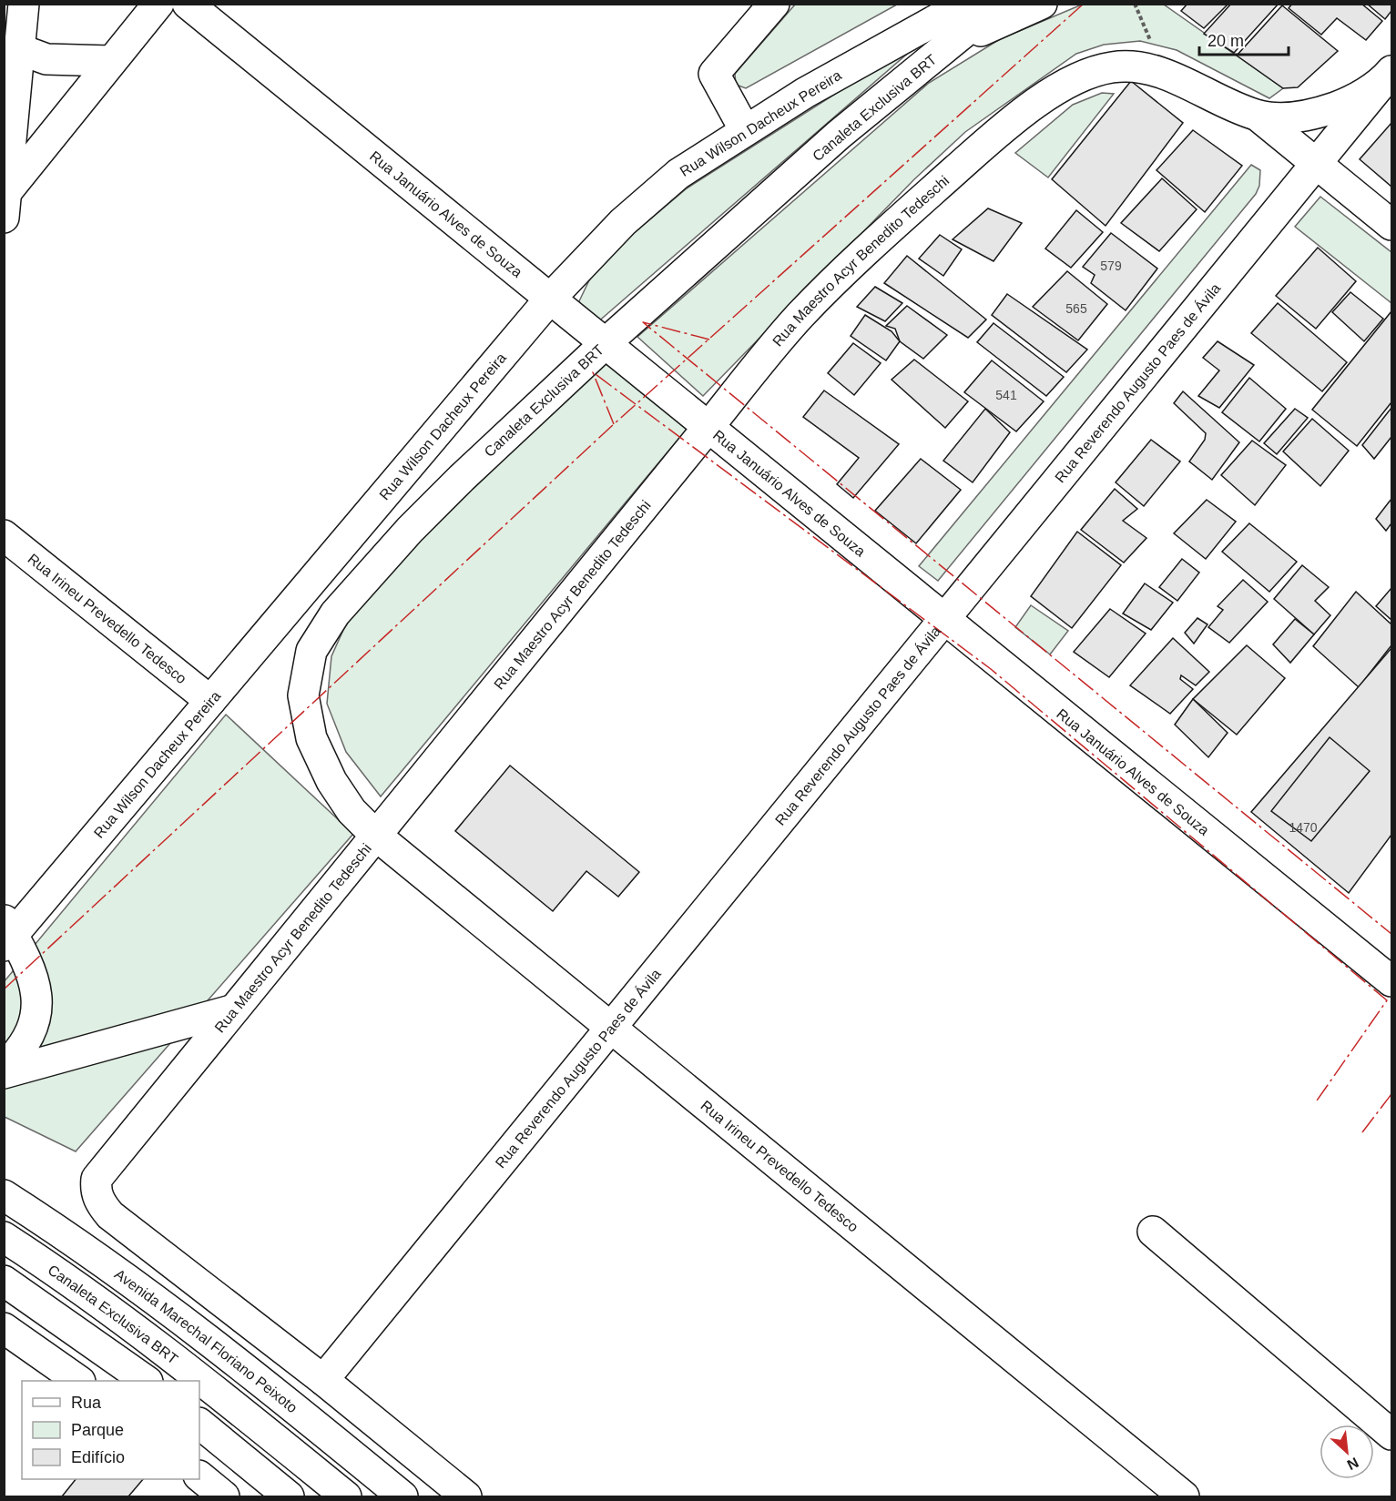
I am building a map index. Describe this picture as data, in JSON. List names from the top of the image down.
{
  "streets": {
    "street": [
      "Canaleta Exclusiva BRT",
      "Rua Wilson Dacheux Pereira",
      "Rua Januário Alves de Souza",
      "Rua Maestro Acyr Benedito Tedeschi",
      "Rua Reverendo Augusto Paes de Ávila",
      "Rua Irineu Prevedello Tedesco",
      "Avenida Marechal Floriano Peixoto"
    ]
  },
  "crossings": [
    ["Canaleta Exclusiva BRT", "Rua Januário Alves de Souza"],
    ["Canaleta Exclusiva BRT", "Rua Maestro Acyr Benedito Tedeschi"],
    ["Canaleta Exclusiva BRT", "Rua Irineu Prevedello Tedesco"],
    ["Rua Wilson Dacheux Pereira", "Rua Januário Alves de Souza"],
    ["Rua Wilson Dacheux Pereira", "Rua Irineu Prevedello Tedesco"],
    ["Rua Januário Alves de Souza", "Rua Maestro Acyr Benedito Tedeschi"],
    ["Rua Januário Alves de Souza", "Rua Reverendo Augusto Paes de Ávila"],
    ["Rua Maestro Acyr Benedito Tedeschi", "Rua Reverendo Augusto Paes de Ávila"],
    ["Rua Maestro Acyr Benedito Tedeschi", "Rua Irineu Prevedello Tedesco"],
    ["Rua Reverendo Augusto Paes de Ávila", "Rua Irineu Prevedello Tedesco"]
  ],
  "house_numbers": [
    "579",
    "565",
    "541",
    "1470"
  ],
  "legend": ["Rua", "Parque", "Edifício"],
  "scale_bar": "20 m",
  "north": "bottom right"
}
